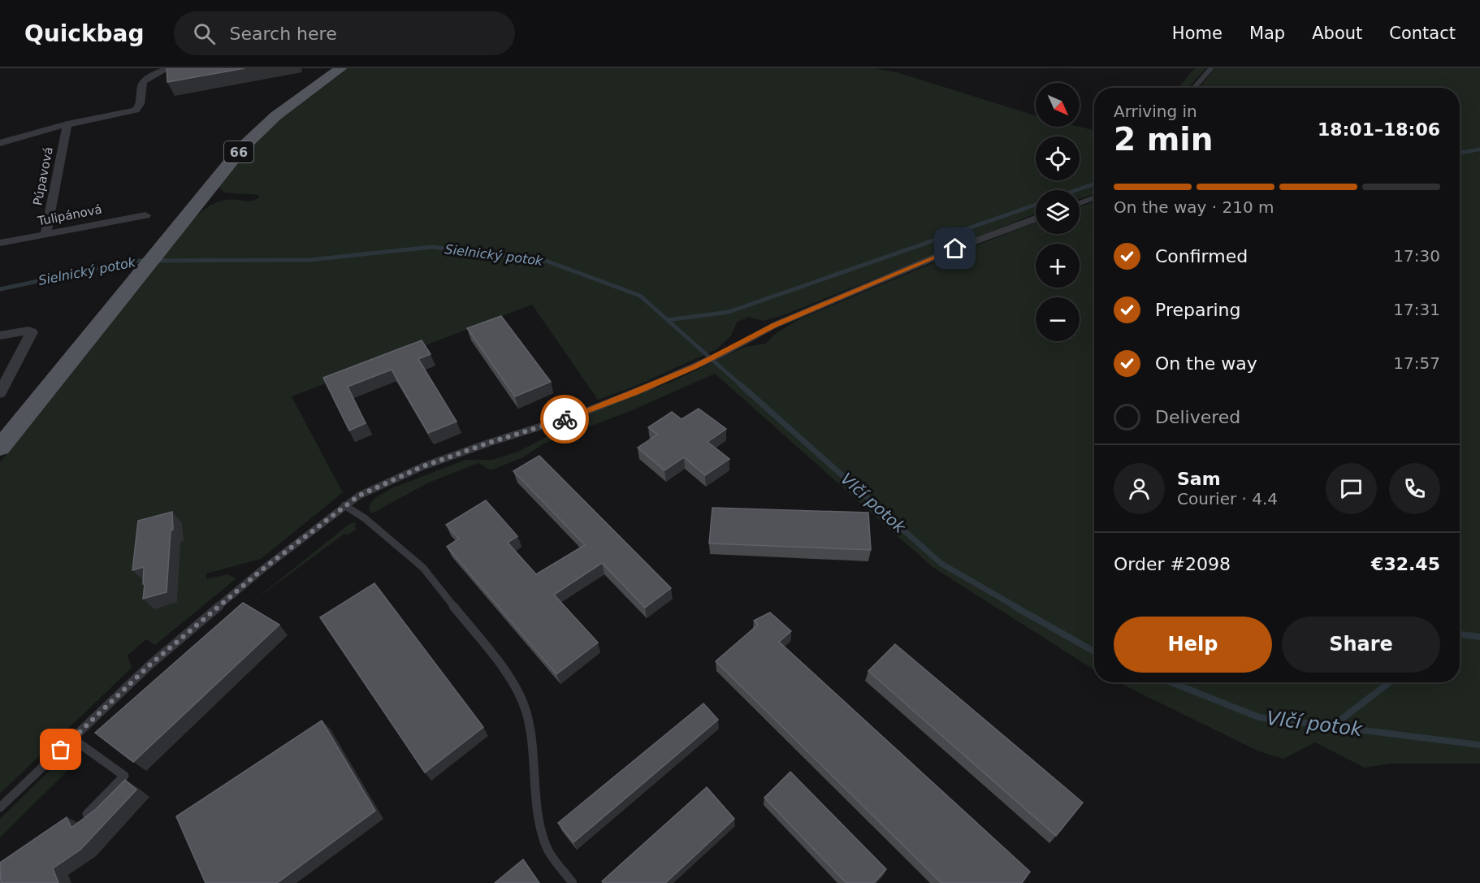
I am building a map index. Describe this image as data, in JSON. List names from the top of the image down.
{
  "streets": {
    "main road": ["66"],
    "street": ["Púpavová", "Tulipánová"]
  },
  "crossings": [
    ["Púpavová", "Tulipánová"]
  ],
  "water": ["Sielnický potok", "Vlčí potok"],
  "north": "bottom right",
  "page": {
    "header": "Quickbag",
    "search": "Search here",
    "nav": [
      "Home",
      "Map",
      "About",
      "Contact"
    ],
    "map_buttons": ["+", "−"],
    "heading": ["2 min", "Arriving in", "18:01–18:06"],
    "panel": [
      "Sam",
      "Courier · 4.4",
      "Order #2098",
      "€32.45"
    ],
    "bar": "On the way · 210 m",
    "list": [
      ["Confirmed", "17:30"],
      ["Preparing", "17:31"],
      ["On the way", "17:57"],
      "Delivered"
    ],
    "buttons": ["Help", "Share"]
  }
}
